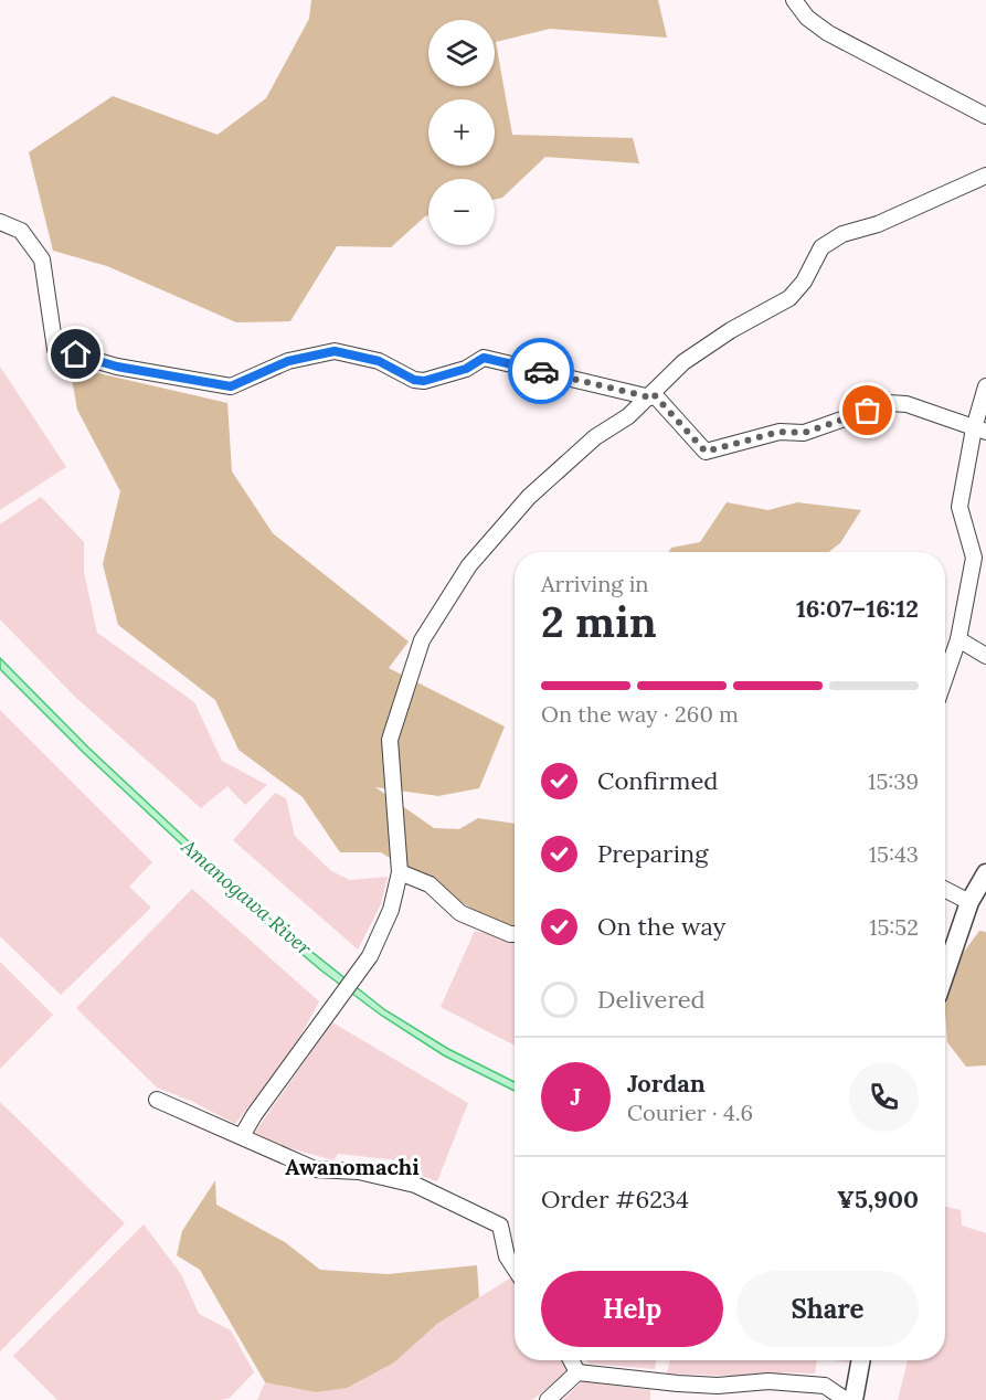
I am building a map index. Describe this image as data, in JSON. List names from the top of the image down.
{
  "districts": ["Awanomachi"],
  "water": ["Amanogawa River"],
  "page": {
    "map_buttons": ["+", "−"],
    "heading": ["2 min", "Arriving in", "16:07–16:12"],
    "panel": [
      "Jordan",
      "Courier · 4.6",
      "Order #6234",
      "¥5,900"
    ],
    "bar": "On the way · 260 m",
    "list": [
      ["Confirmed", "15:39"],
      ["Preparing", "15:43"],
      ["On the way", "15:52"],
      "Delivered"
    ],
    "round": "J",
    "buttons": ["Help", "Share"]
  }
}
